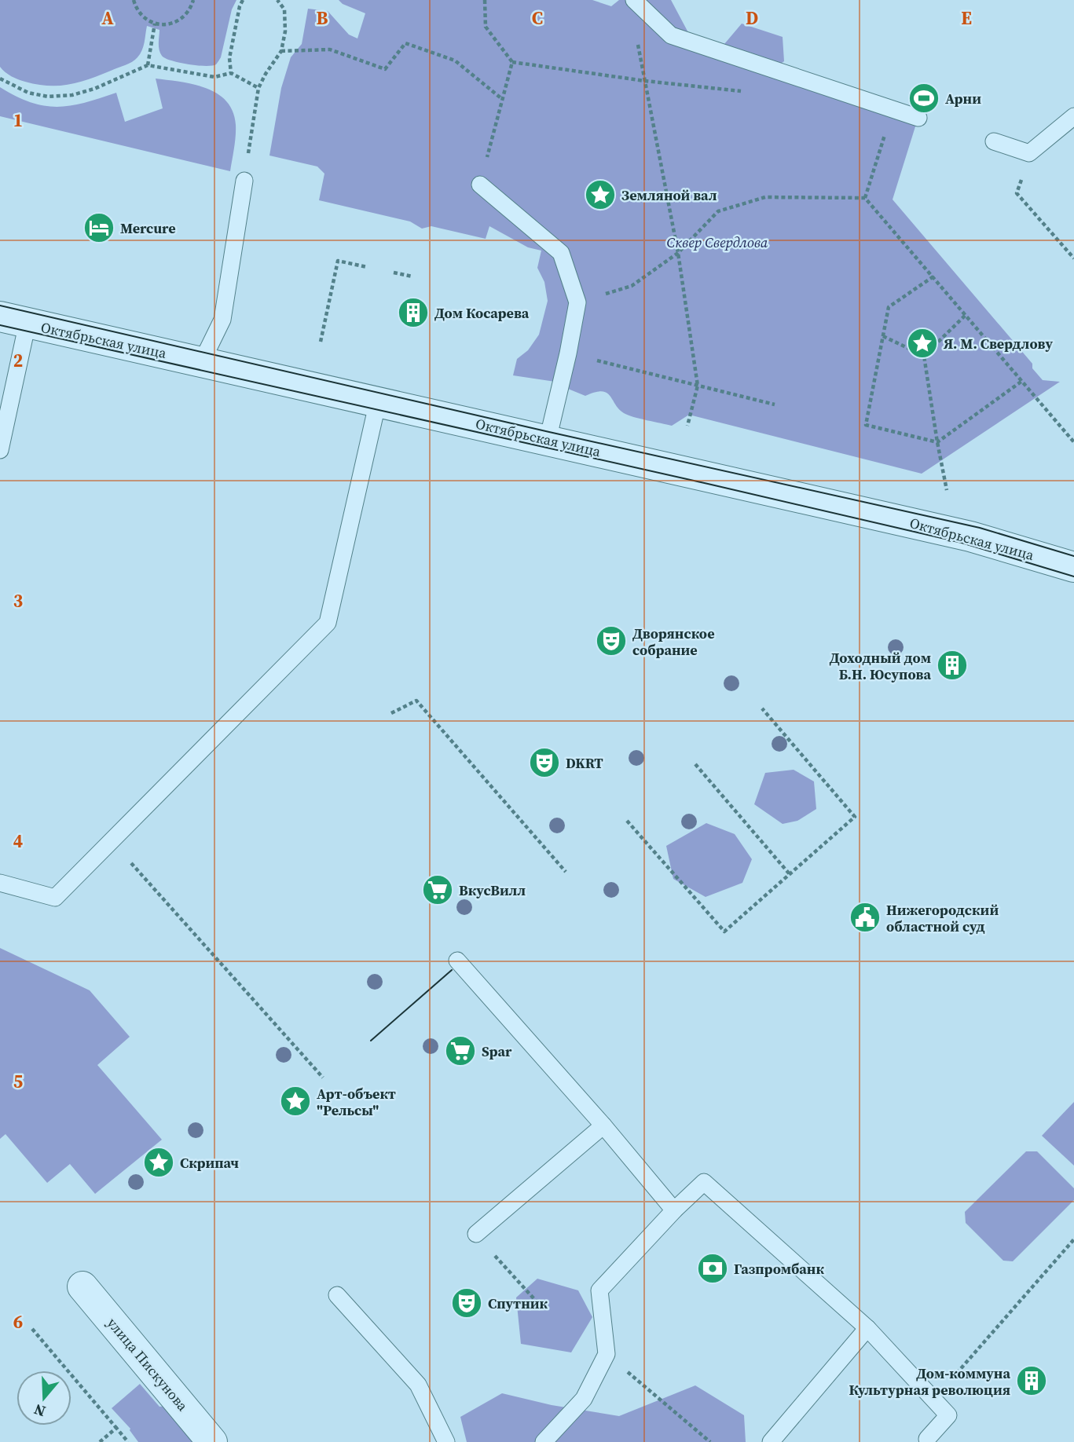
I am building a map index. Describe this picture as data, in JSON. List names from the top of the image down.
{
  "streets": {
    "street": ["Октябрьская улица", "улица Пискунова"]
  },
  "parks": ["Сквер Свердлова"],
  "places": {
    "sports": ["Арни"],
    "place": [
      "Земляной вал",
      "Я. М. Свердлову",
      "Арт-объект \"Рельсы\"",
      "Скрипач"
    ],
    "hotel": ["Mercure"],
    "building": ["Дом Косарева", "Доходный дом Б.Н. Юсупова", "Дом-коммуна Культурная революция"],
    "theatre": ["Дворянское собрание", "DKRT", "Спутник"],
    "supermarket": ["ВкусВилл", "Spar"],
    "public building": ["Нижегородский областной суд"],
    "bank": ["Газпромбанк"]
  },
  "north": "bottom",
  "grid": {
    "columns": [
      "A",
      "B",
      "C",
      "D",
      "E"
    ],
    "rows": [
      "1",
      "2",
      "3",
      "4",
      "5",
      "6"
    ]
  }
}
